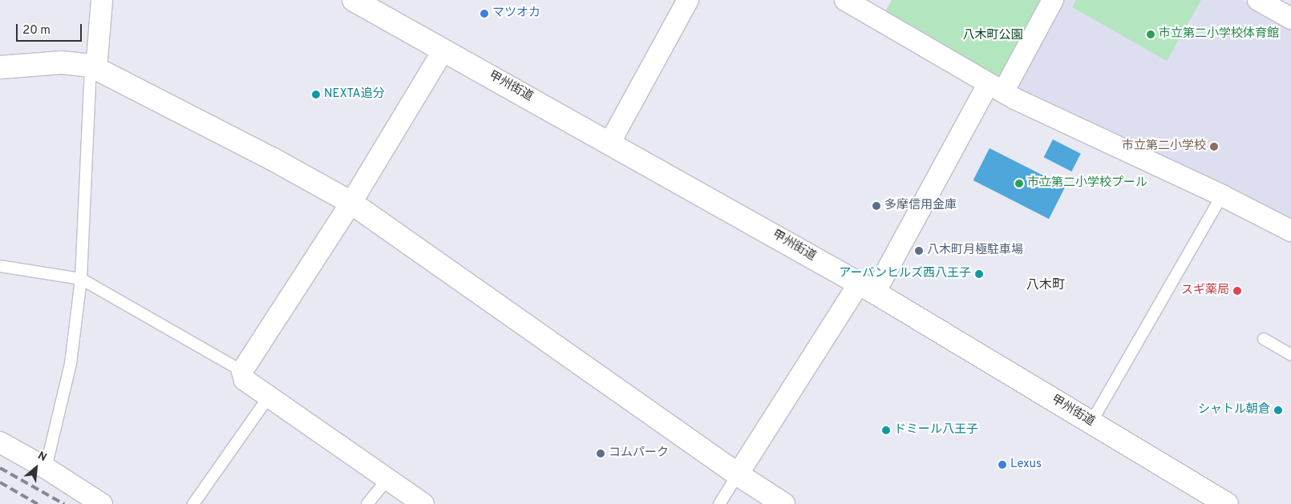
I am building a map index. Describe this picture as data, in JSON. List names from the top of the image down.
{
  "streets": {
    "main road": ["甲州街道"]
  },
  "districts": ["八木町"],
  "parks": ["八木町公園"],
  "places": [
    "マツオカ",
    "市立第二小学校体育館",
    "NEXTA追分",
    "市立第二小学校",
    "市立第二小学校プール",
    "多摩信用金庫",
    "八木町月極駐車場",
    "アーバンヒルズ西八王子",
    "スギ薬局",
    "シャトル朝倉",
    "ドミール八王子",
    "コムパーク",
    "Lexus"
  ],
  "scale_bar": "20 m",
  "north": "top right"
}
